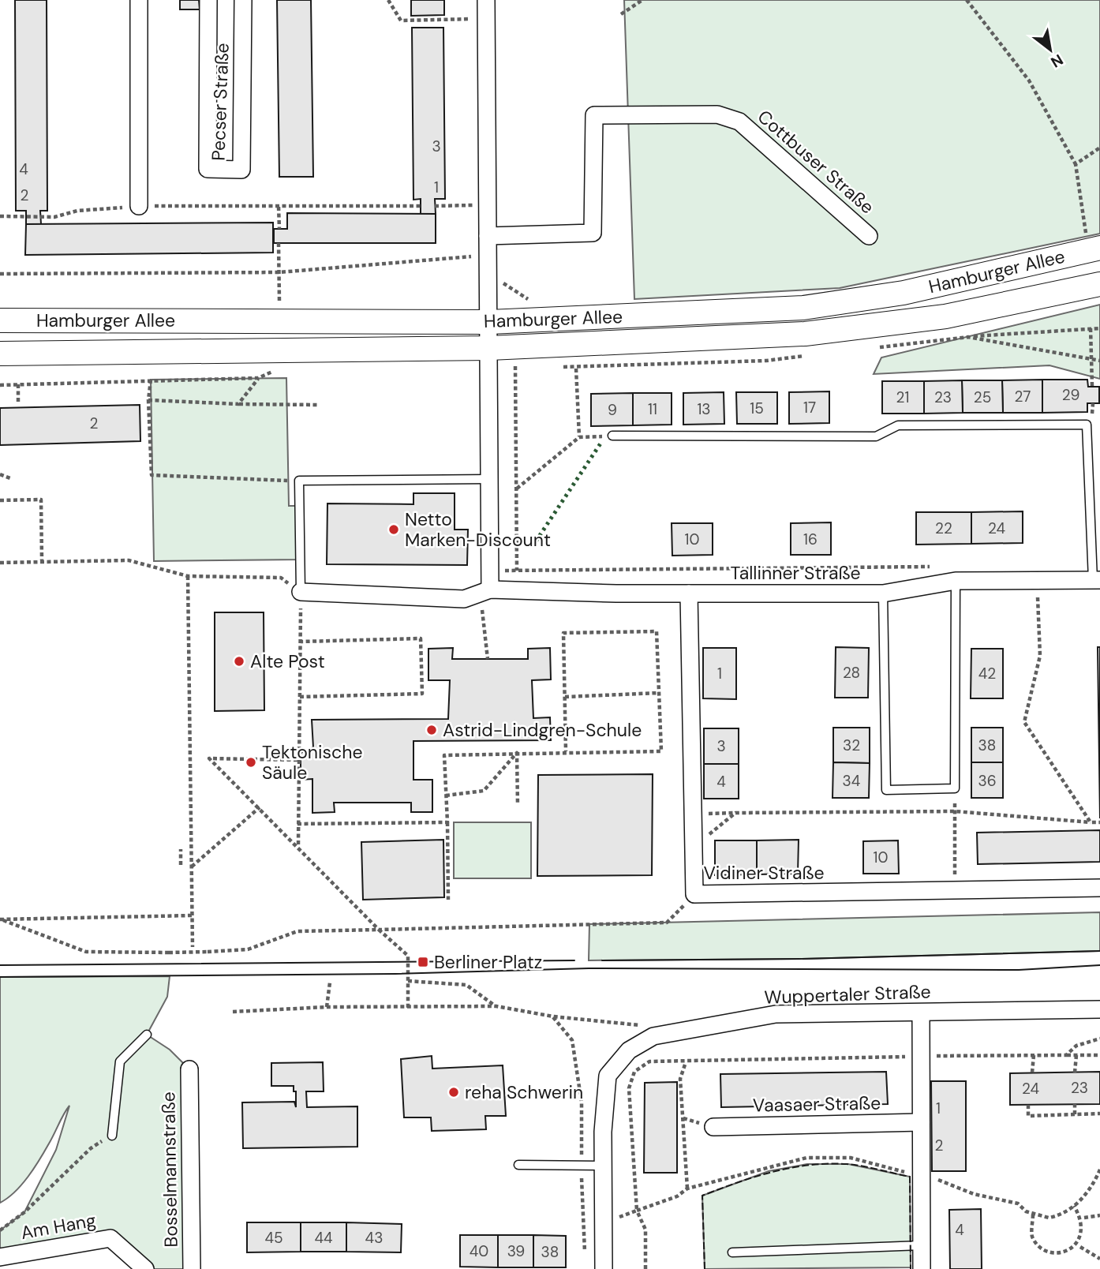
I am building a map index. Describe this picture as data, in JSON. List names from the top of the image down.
{
  "streets": {
    "street": [
      "Pecser Straße",
      "Cottbuser Straße",
      "Hamburger Allee",
      "Tallinner Straße",
      "Vidiner Straße",
      "Wuppertaler Straße",
      "Vaasaer Straße",
      "Bosselmannstraße",
      "Am Hang"
    ]
  },
  "crossings": [
    ["Tallinner Straße", "Vidiner Straße"]
  ],
  "places": {
    "other": [
      "Netto Marken-Discount",
      "Alte Post",
      "Astrid-Lindgren-Schule",
      "Tektonische Säule",
      "reha Schwerin"
    ],
    "transit": ["Berliner Platz"]
  },
  "house_numbers": [
    "3",
    "4",
    "1",
    "2",
    "29",
    "27",
    "21",
    "23",
    "25",
    "17",
    "15",
    "11",
    "13",
    "9",
    "2",
    "22",
    "24",
    "10",
    "16",
    "28",
    "1",
    "42",
    "32",
    "38",
    "3",
    "34",
    "36",
    "4",
    "10",
    "23",
    "24",
    "1",
    "2",
    "4",
    "45",
    "44",
    "43",
    "40",
    "39",
    "38"
  ],
  "north": "bottom right"
}
